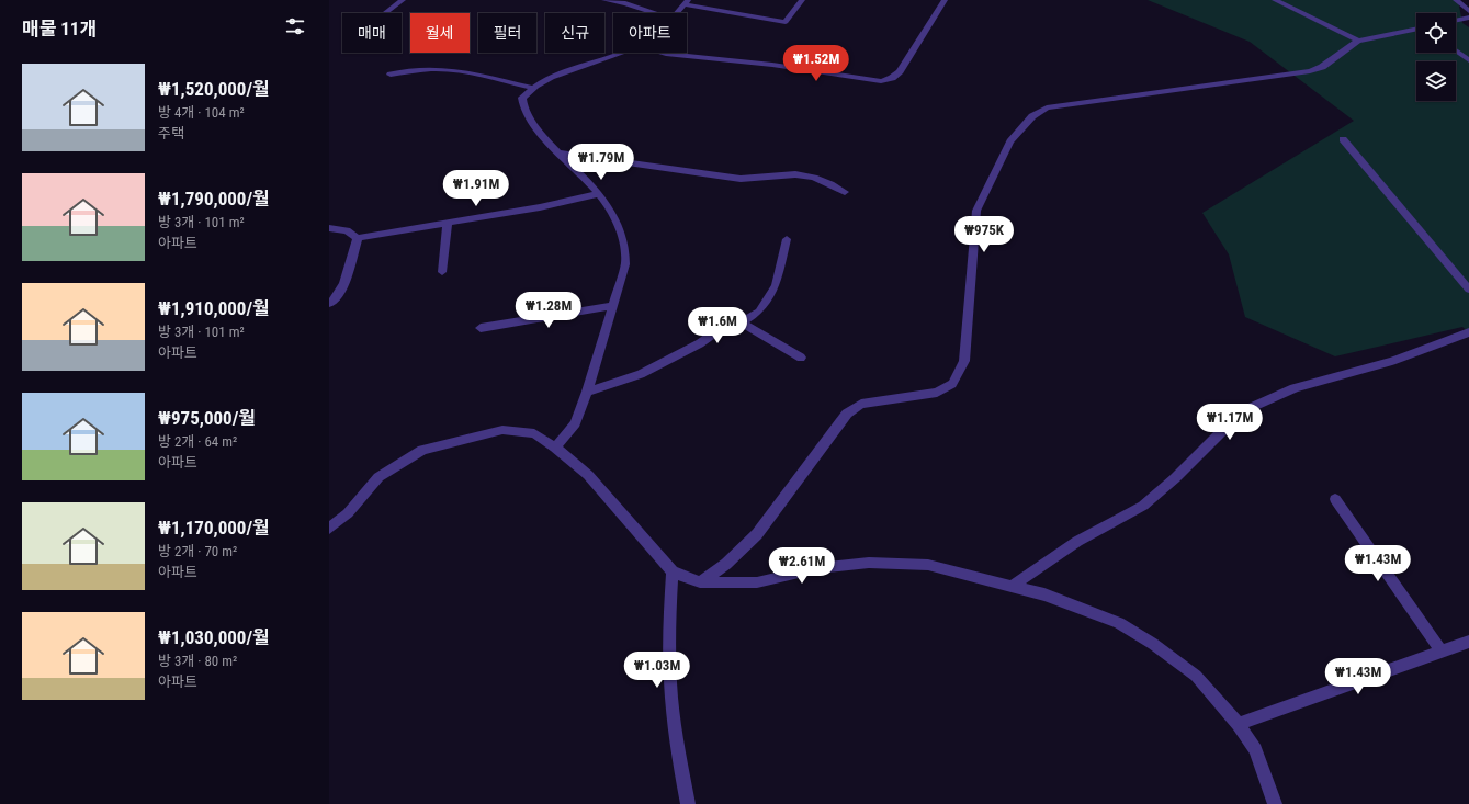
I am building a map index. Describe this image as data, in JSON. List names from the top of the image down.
{
  "page": {
    "heading": "매물 11개",
    "chip": [
      "매매",
      "월세",
      "필터",
      "신규",
      "아파트"
    ],
    "price": [
      "₩1.52M",
      "₩1.79M",
      "₩1.91M",
      "₩975K",
      "₩1.28M",
      "₩1.6M",
      "₩1.17M",
      "₩1.43M",
      "₩2.61M",
      "₩1.03M",
      "₩1.43M"
    ],
    "list": [
      {
        "name": "₩1,520,000/월",
        "note": "방 4개 · 104 m² · 주택"
      },
      {
        "name": "₩1,790,000/월",
        "note": "방 3개 · 101 m² · 아파트"
      },
      {
        "name": "₩1,910,000/월",
        "note": "방 3개 · 101 m² · 아파트"
      },
      {
        "name": "₩975,000/월",
        "note": "방 2개 · 64 m² · 아파트"
      },
      {
        "name": "₩1,170,000/월",
        "note": "방 2개 · 70 m² · 아파트"
      },
      {
        "name": "₩1,030,000/월",
        "note": "방 3개 · 80 m² · 아파트"
      }
    ]
  }
}
